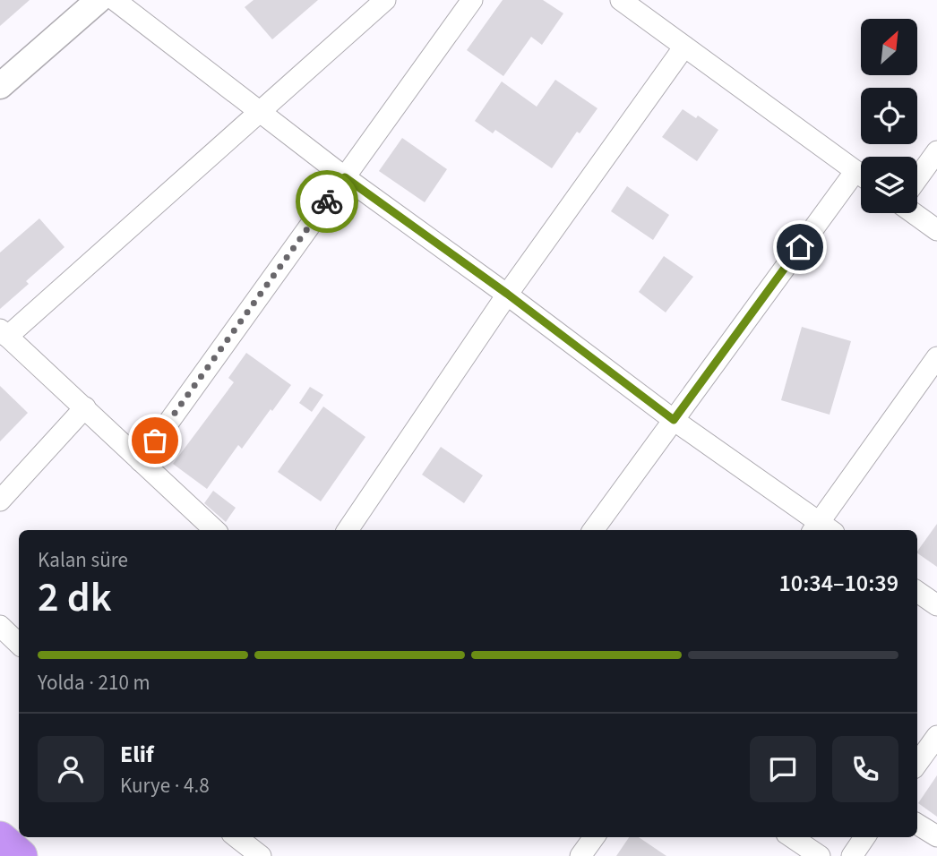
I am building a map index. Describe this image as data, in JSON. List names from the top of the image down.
{
  "north": "top right",
  "page": {
    "heading": ["2 dk", "Kalan süre", "10:34–10:39"],
    "panel": ["Elif", "Kurye · 4.8"],
    "bar": "Yolda · 210 m"
  }
}
